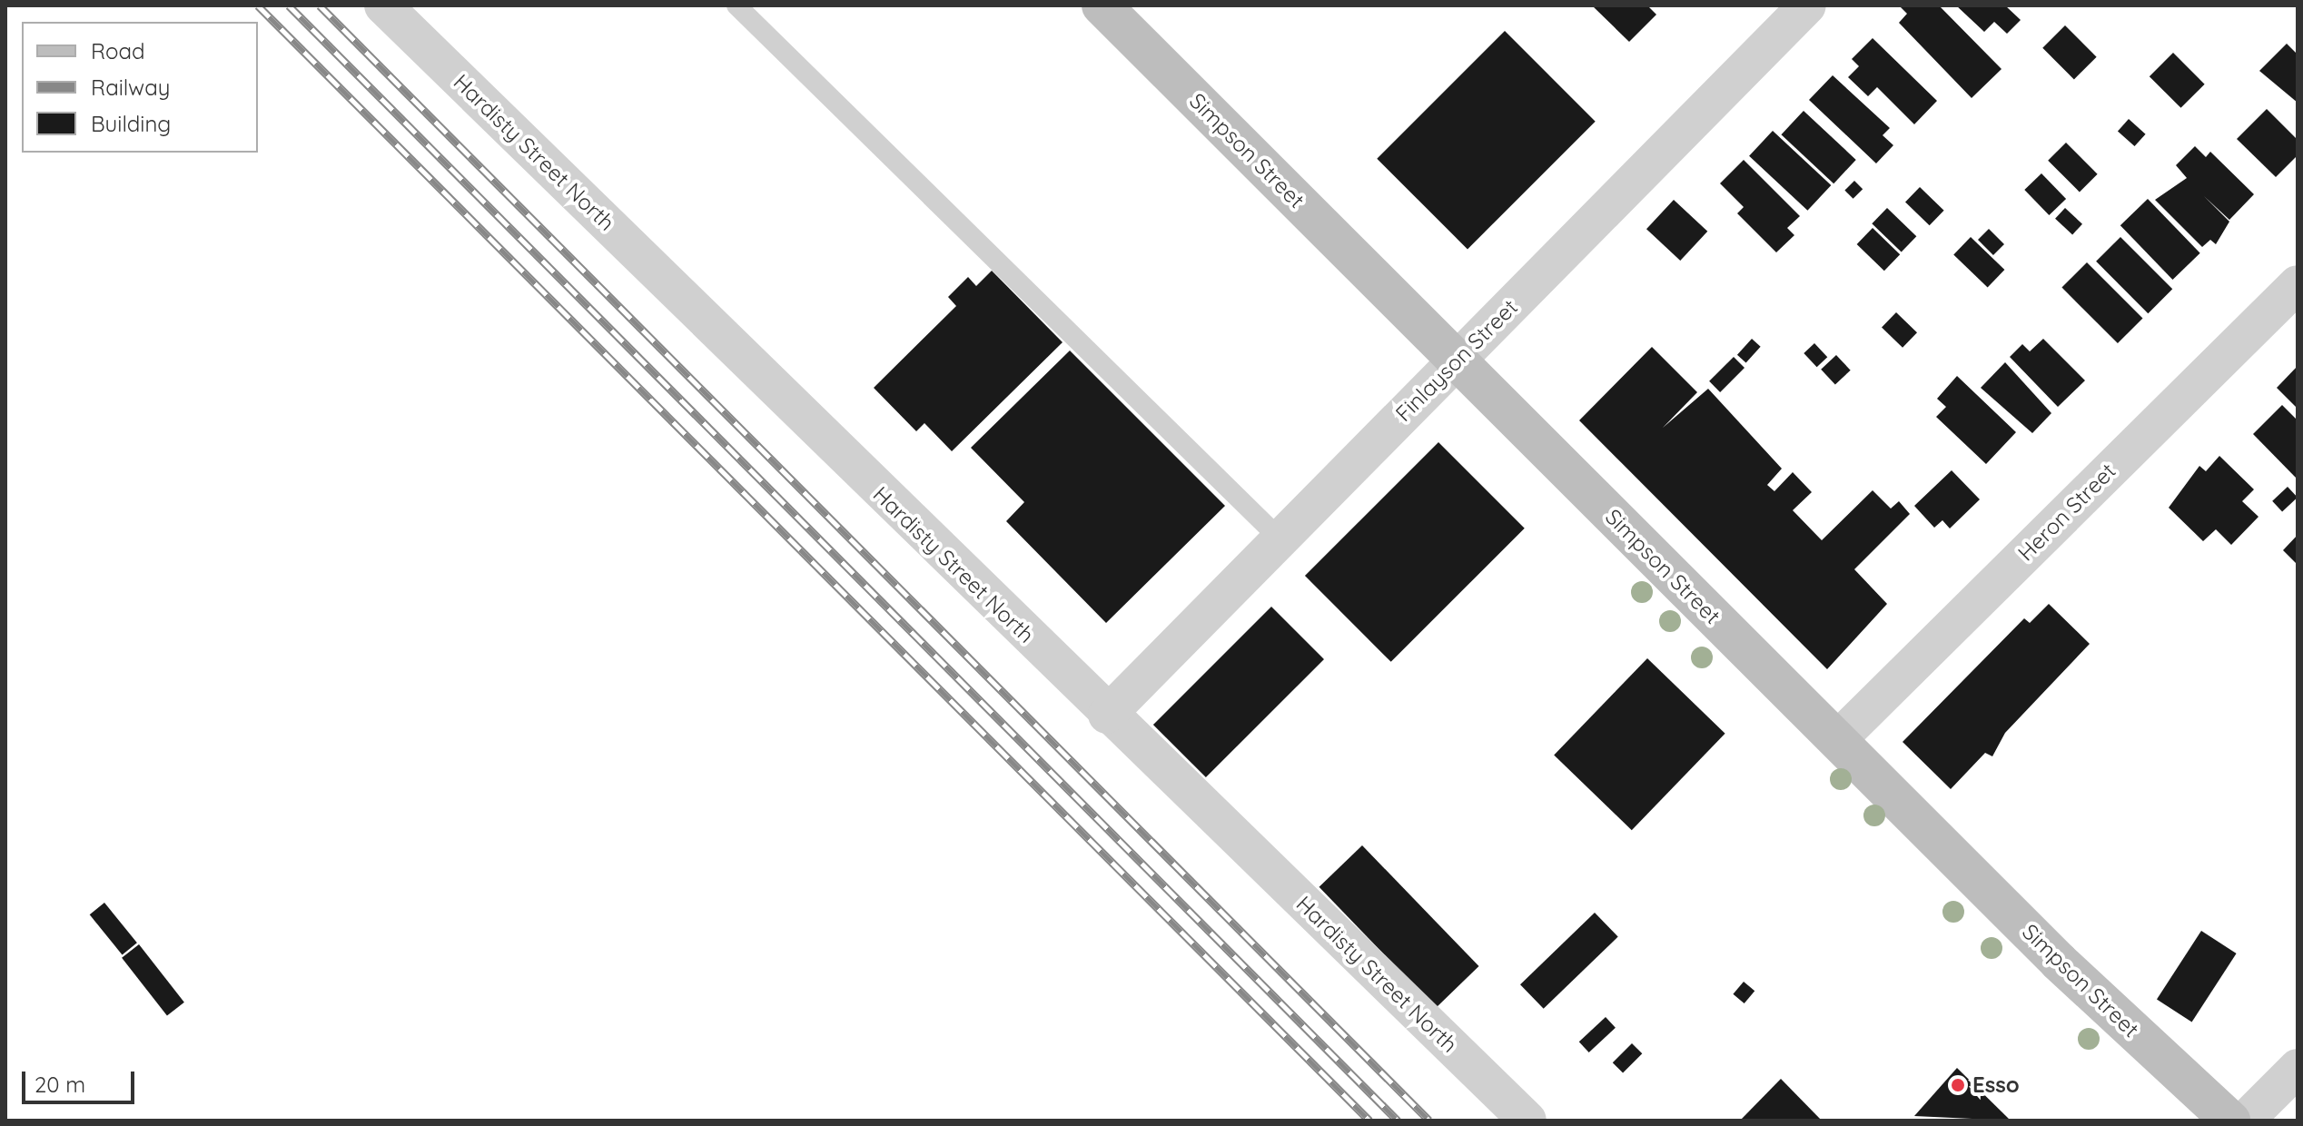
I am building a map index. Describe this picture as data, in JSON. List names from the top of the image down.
{
  "streets": {
    "main road": ["Simpson Street"],
    "street": ["Hardisty Street North", "Finlayson Street", "Heron Street"]
  },
  "crossings": [
    ["Simpson Street", "Finlayson Street"],
    ["Simpson Street", "Heron Street"],
    ["Hardisty Street North", "Finlayson Street"]
  ],
  "places": ["Esso"],
  "legend": ["Road", "Railway", "Building"],
  "scale_bar": "20 m"
}
